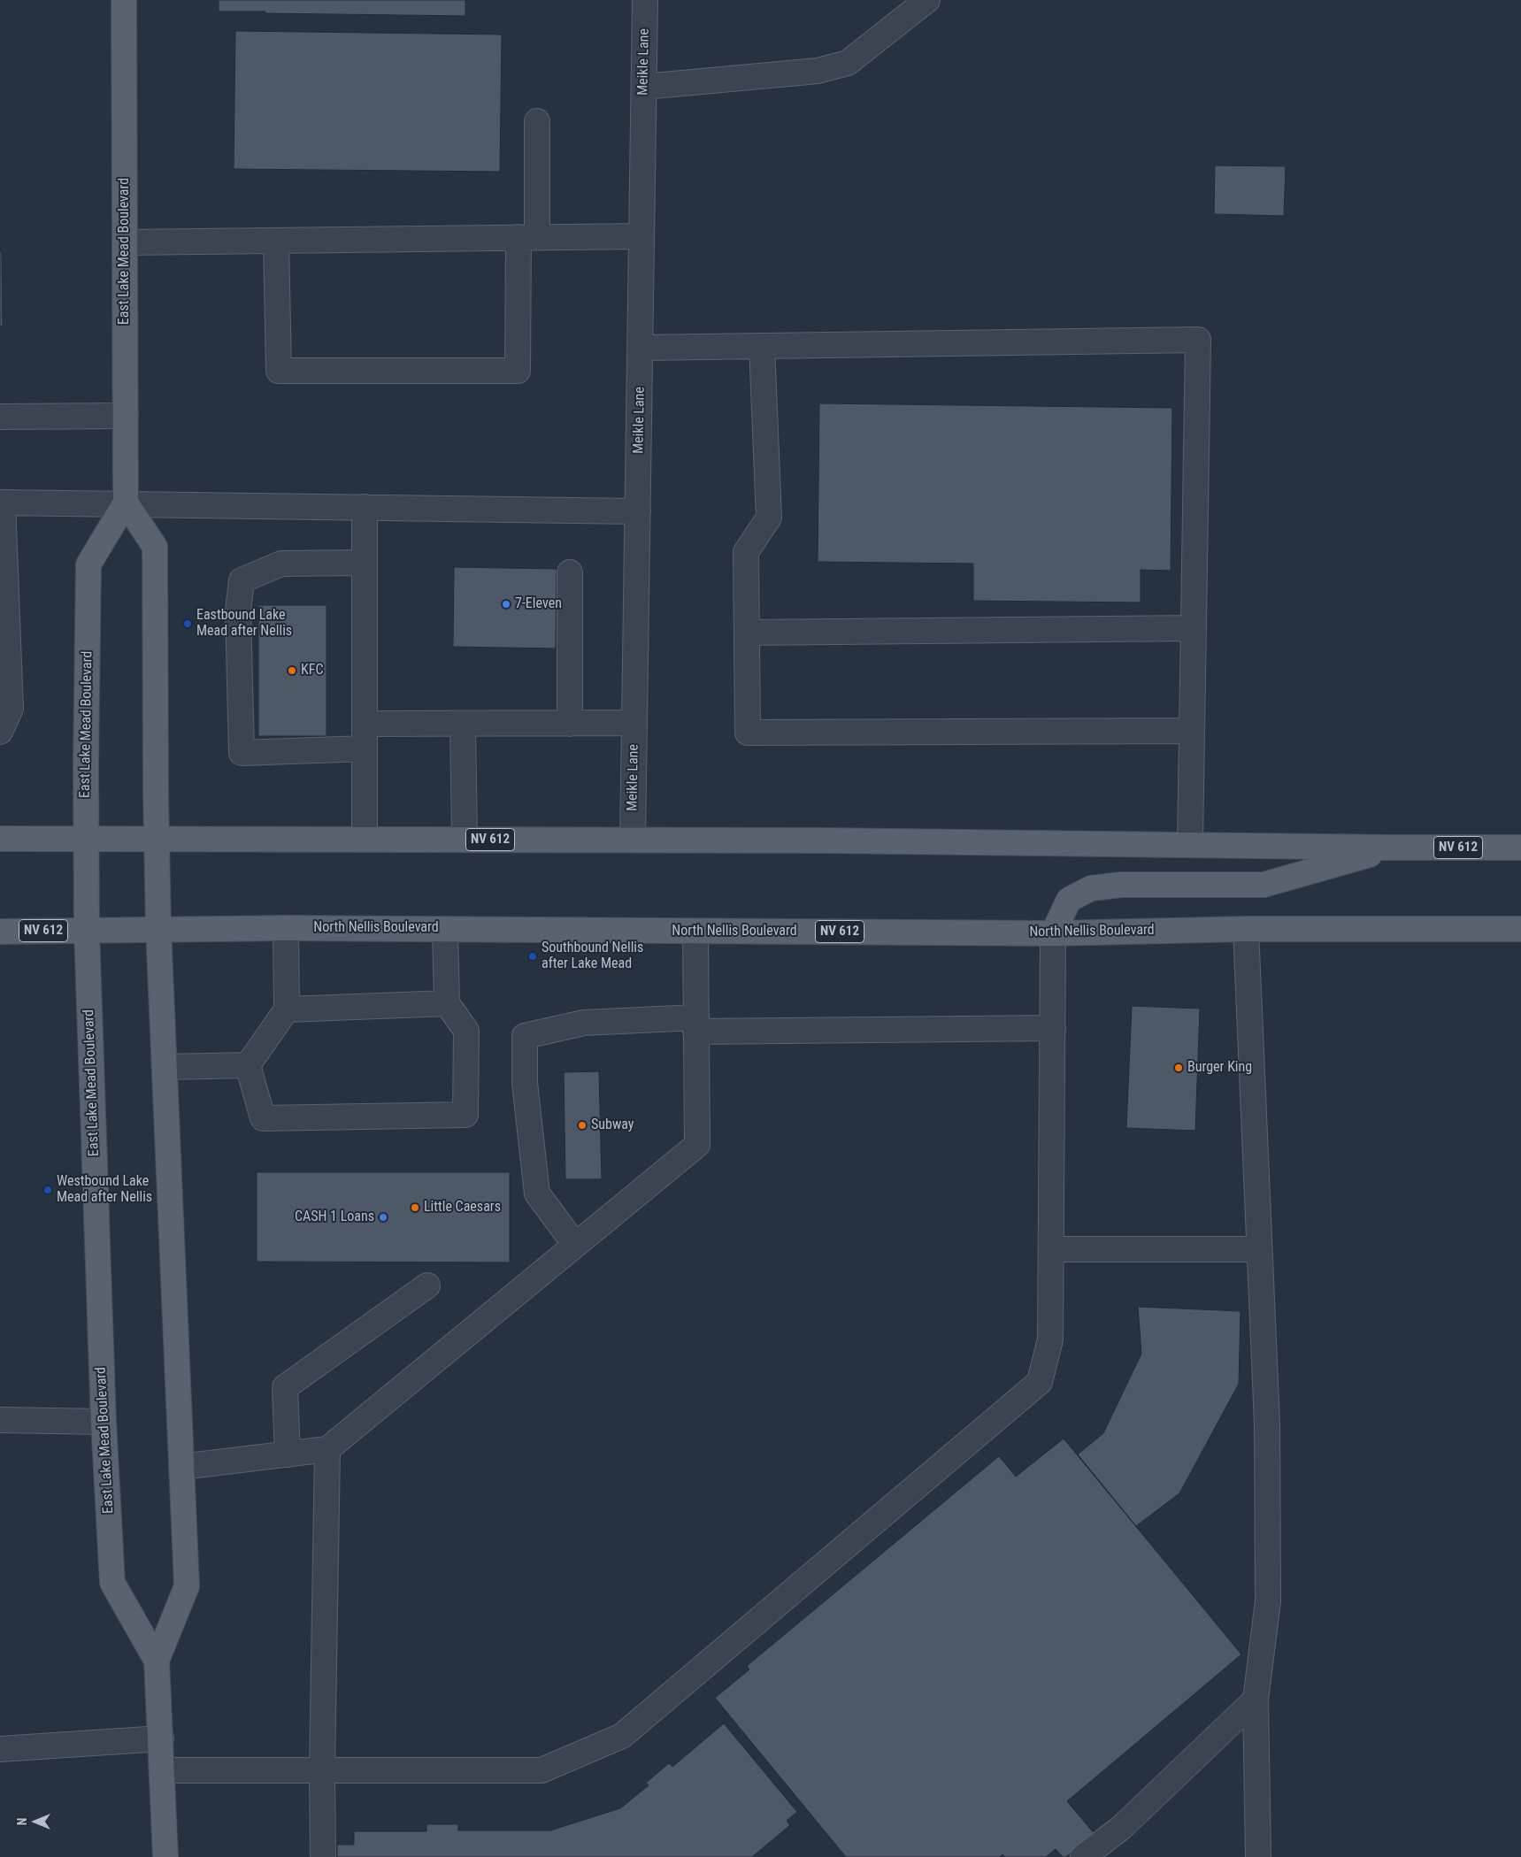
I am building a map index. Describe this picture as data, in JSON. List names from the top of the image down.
{
  "streets": {
    "main road": ["East Lake Mead Boulevard", "NV 612", "North Nellis Boulevard"],
    "street": ["Meikle Lane"]
  },
  "crossings": [
    ["Meikle Lane", "NV 612"],
    ["East Lake Mead Boulevard", "NV 612"],
    ["East Lake Mead Boulevard", "North Nellis Boulevard"]
  ],
  "places": [
    "7-Eleven",
    "Eastbound Lake Mead after Nellis",
    "KFC",
    "Southbound Nellis after Lake Mead",
    "Burger King",
    "Subway",
    "Westbound Lake Mead after Nellis",
    "Little Caesars",
    "CASH 1 Loans"
  ],
  "north": "left"
}
